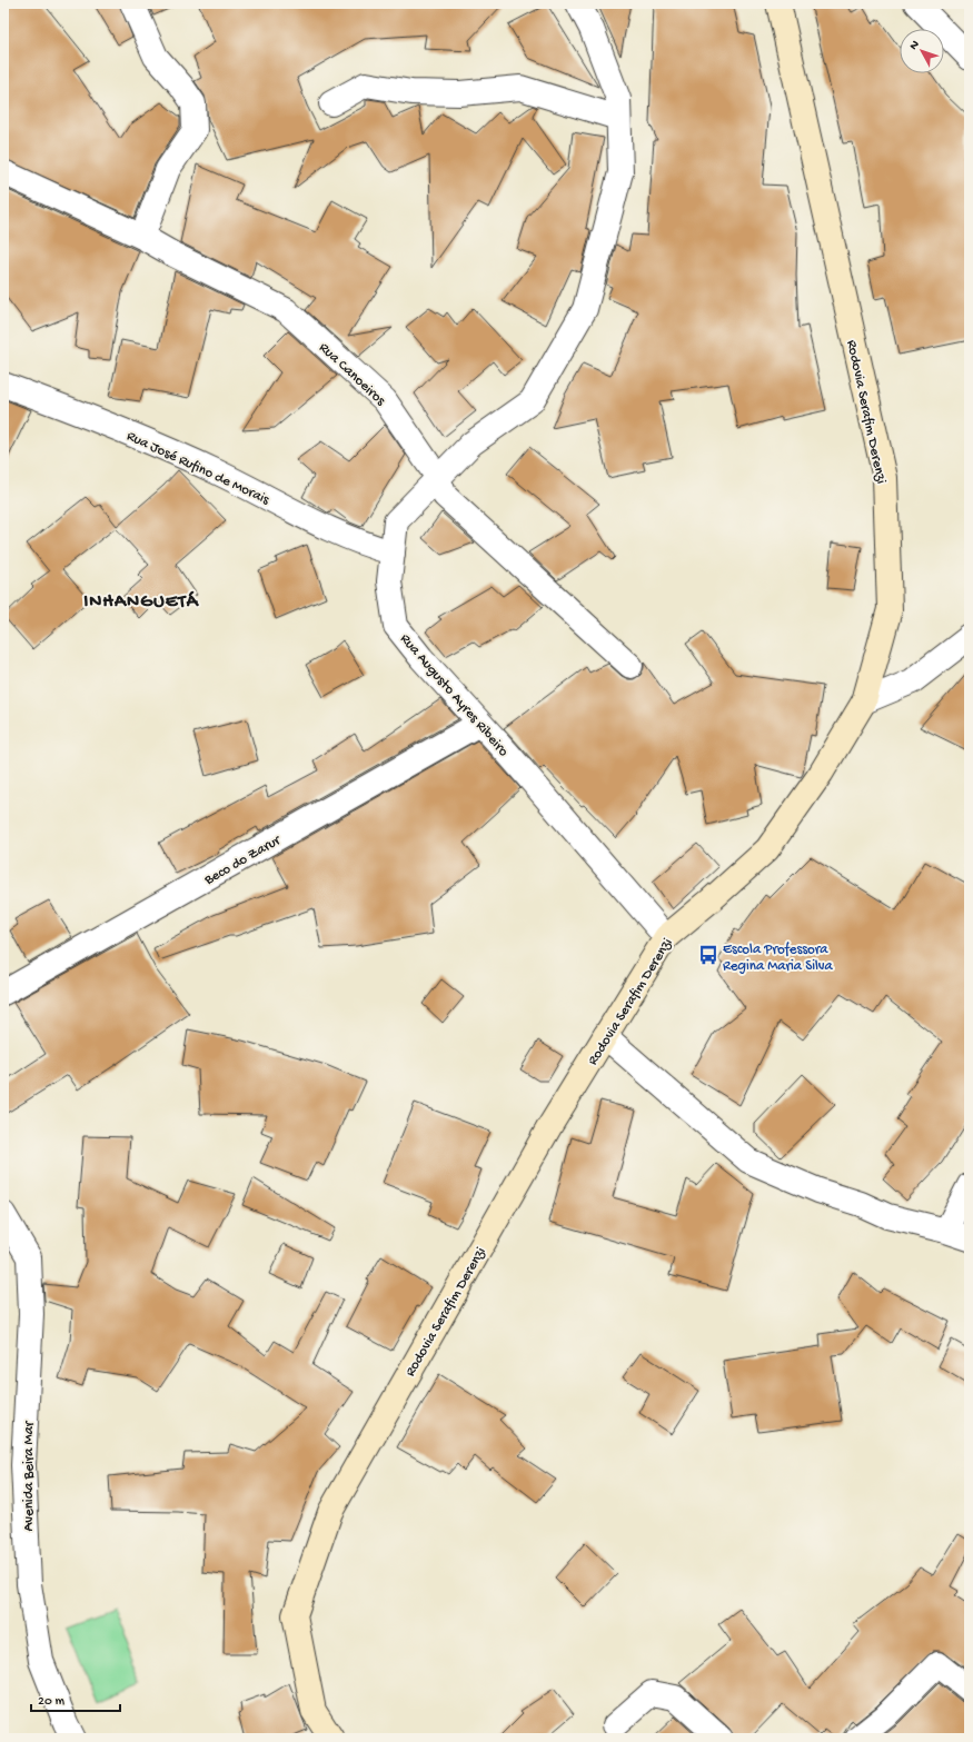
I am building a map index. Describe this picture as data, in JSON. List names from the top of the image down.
{
  "streets": {
    "main road": ["Rodovia Serafim Derenzi"],
    "street": [
      "Rua Canoeiros",
      "Rua José Rufino de Morais",
      "Rua Augusto Ayres Ribeiro",
      "Beco do Zarur",
      "Avenida Beira Mar"
    ]
  },
  "crossings": [
    ["Rua Canoeiros", "Rua Augusto Ayres Ribeiro"],
    ["Rodovia Serafim Derenzi", "Rua Augusto Ayres Ribeiro"],
    ["Rua José Rufino de Morais", "Rua Augusto Ayres Ribeiro"],
    ["Rua Augusto Ayres Ribeiro", "Beco do Zarur"]
  ],
  "districts": ["INHANGUETÁ"],
  "places": {
    "bus stop": ["Escola Professora Regina Maria Silva"]
  },
  "scale_bar": "20 m",
  "north": "top left"
}
